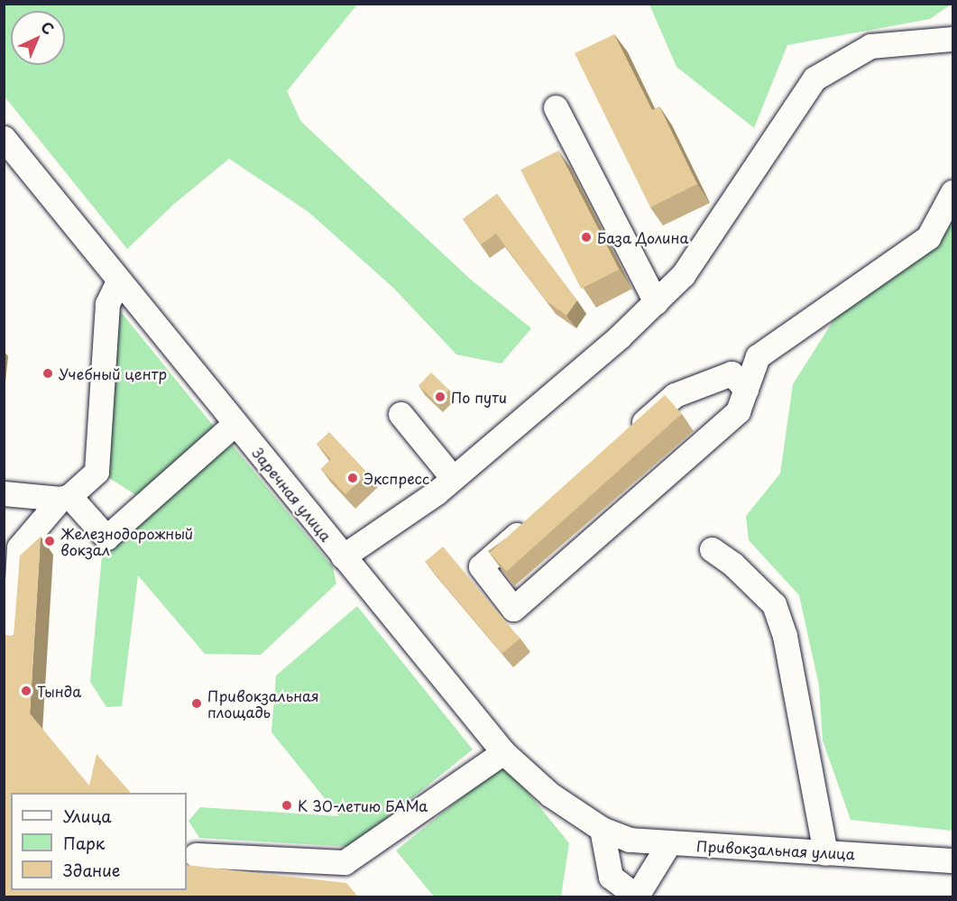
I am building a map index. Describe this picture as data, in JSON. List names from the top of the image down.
{
  "streets": {
    "street": ["Заречная улица", "Привокзальная улица"]
  },
  "crossings": [
    ["Заречная улица", "Привокзальная улица"]
  ],
  "places": [
    "База Долина",
    "Учебный центр",
    "По пути",
    "Экспресс",
    "Железнодорожный вокзал",
    "Тында",
    "Привокзальная площадь",
    "К 30-летию БАМа"
  ],
  "legend": ["Улица", "Парк", "Здание"],
  "north": "top right"
}
